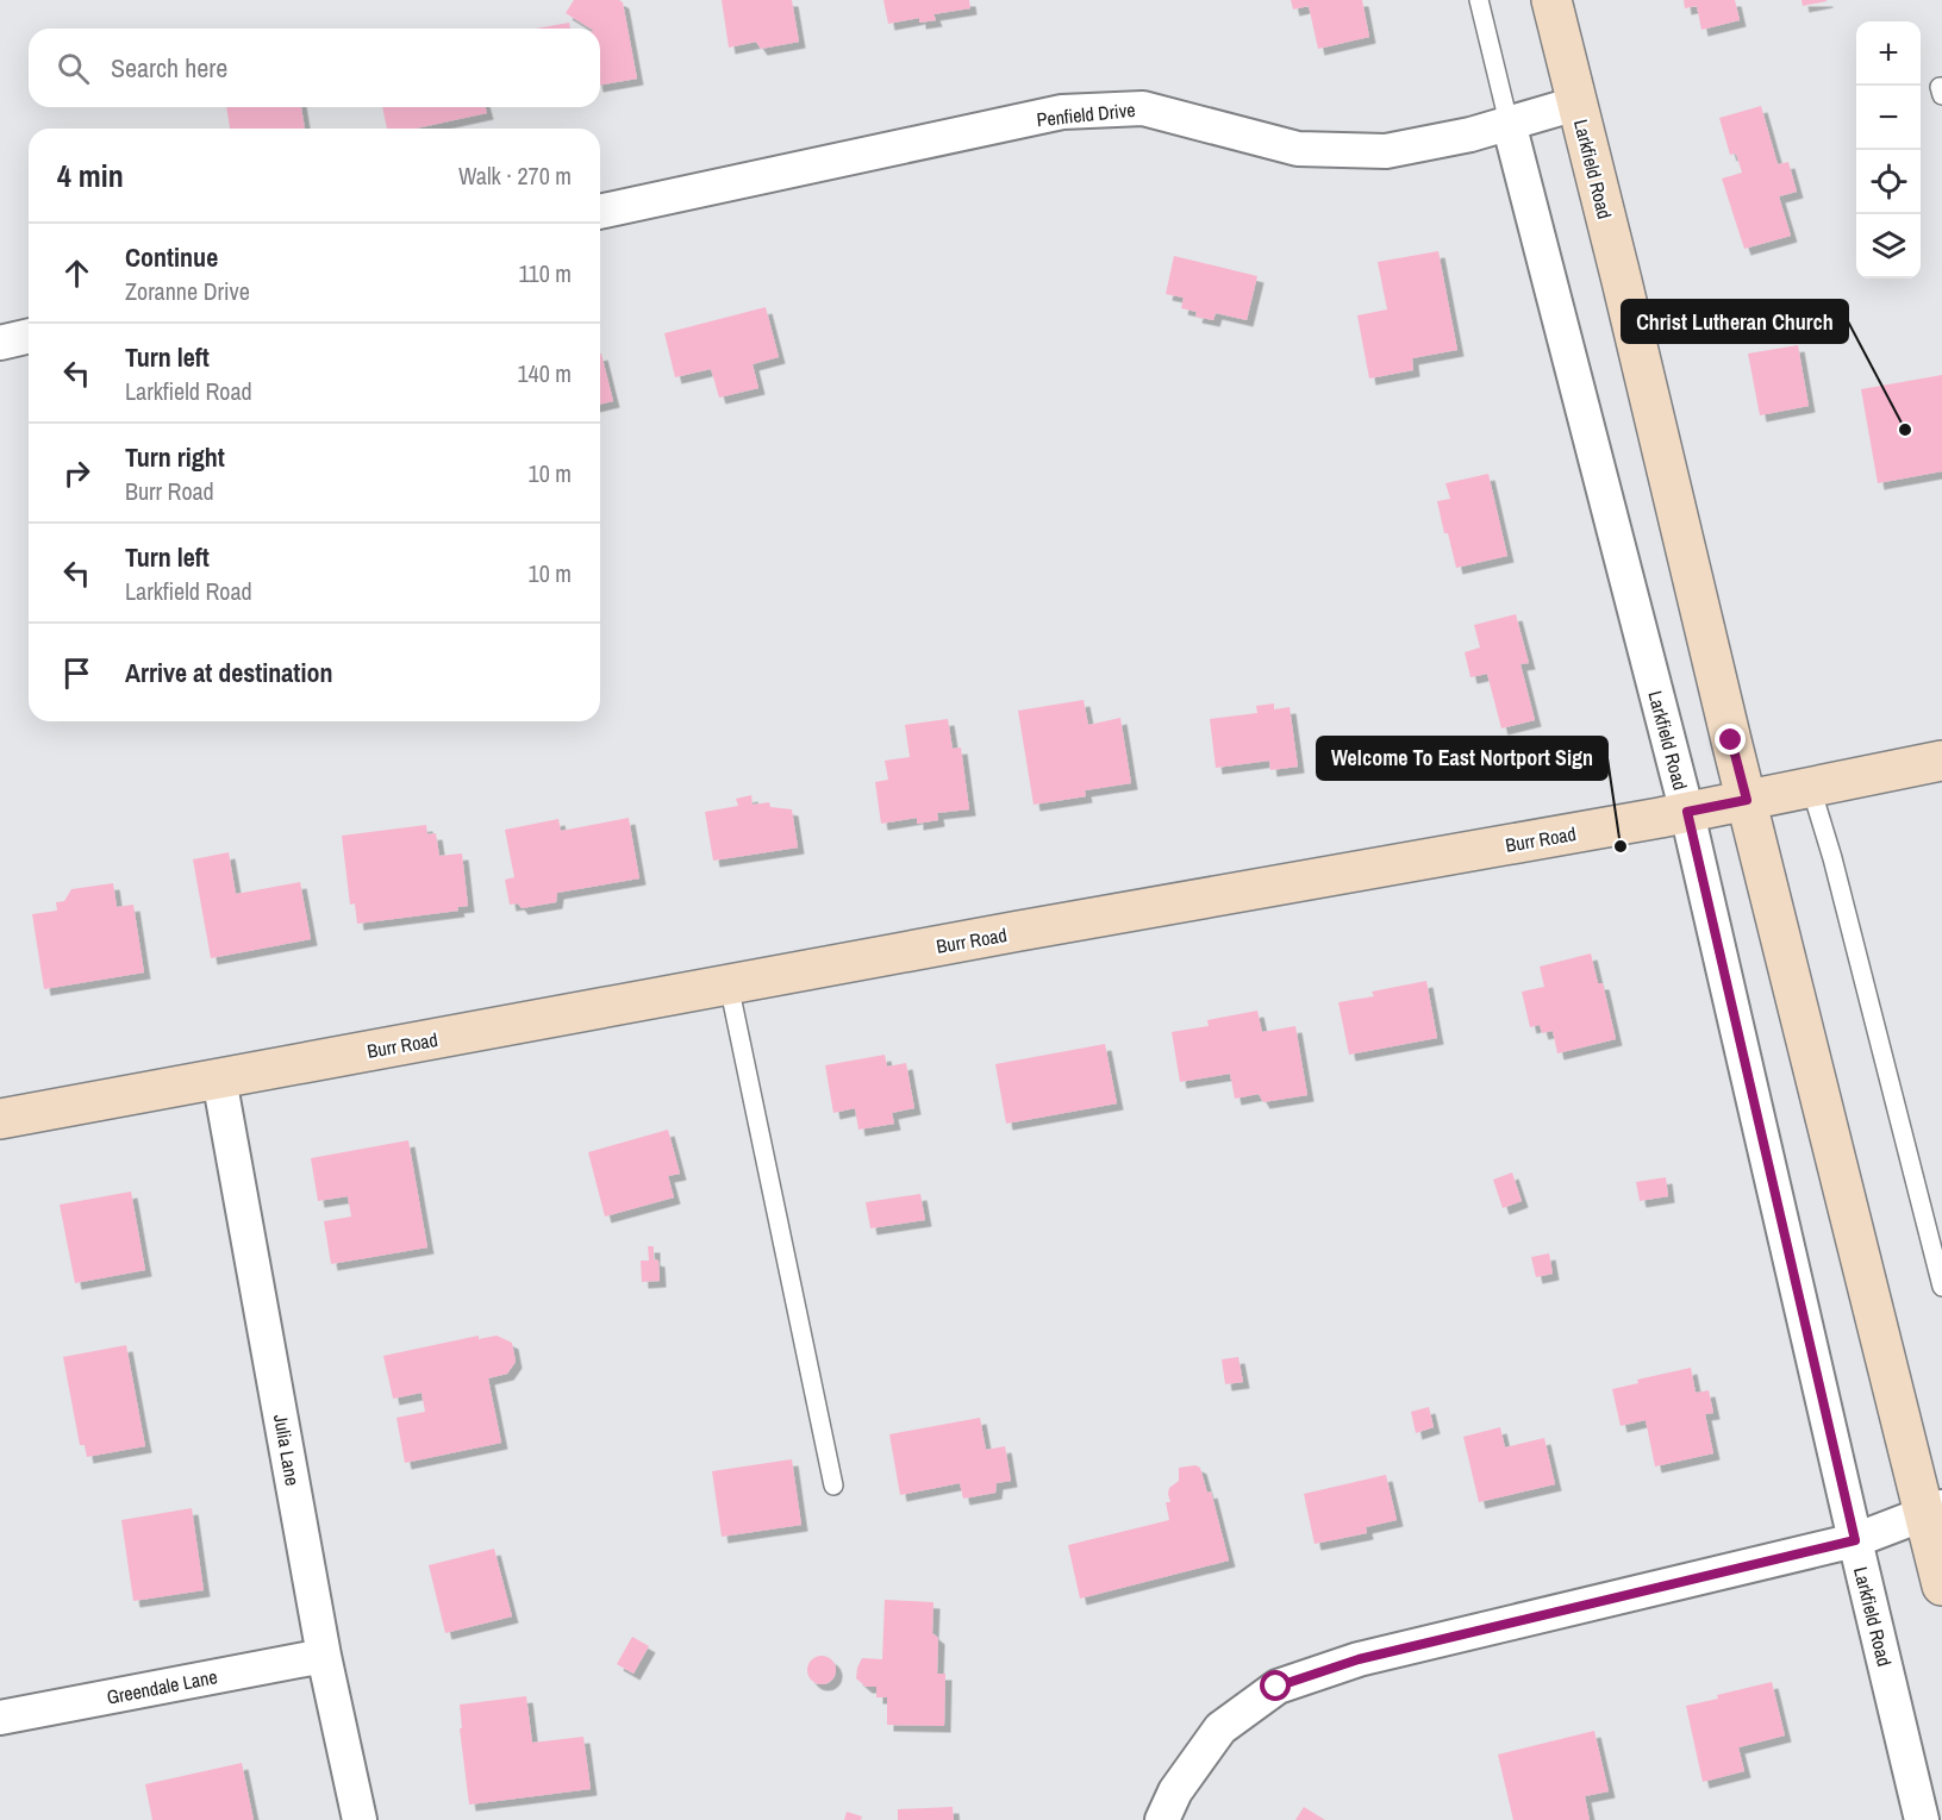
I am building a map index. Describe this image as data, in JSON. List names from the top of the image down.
{
  "streets": {
    "street": [
      "Penfield Drive",
      "Larkfield Road",
      "Burr Road",
      "Julia Lane",
      "Greendale Lane"
    ]
  },
  "crossings": [
    ["Penfield Drive", "Larkfield Road"],
    ["Larkfield Road", "Burr Road"],
    ["Burr Road", "Julia Lane"],
    ["Julia Lane", "Greendale Lane"]
  ],
  "places": ["Christ Lutheran Church", "Welcome To East Nortport Sign"],
  "page": {
    "map_buttons": ["+", "−"],
    "search": "Search here",
    "heading": ["4 min", "Walk · 270 m"],
    "list": [
      ["Continue", "Zoranne Drive", "110 m"],
      ["Turn left", "Larkfield Road", "140 m"],
      ["Turn right", "Burr Road", "10 m"],
      ["Turn left", "Larkfield Road", "10 m"],
      "Arrive at destination"
    ]
  }
}
